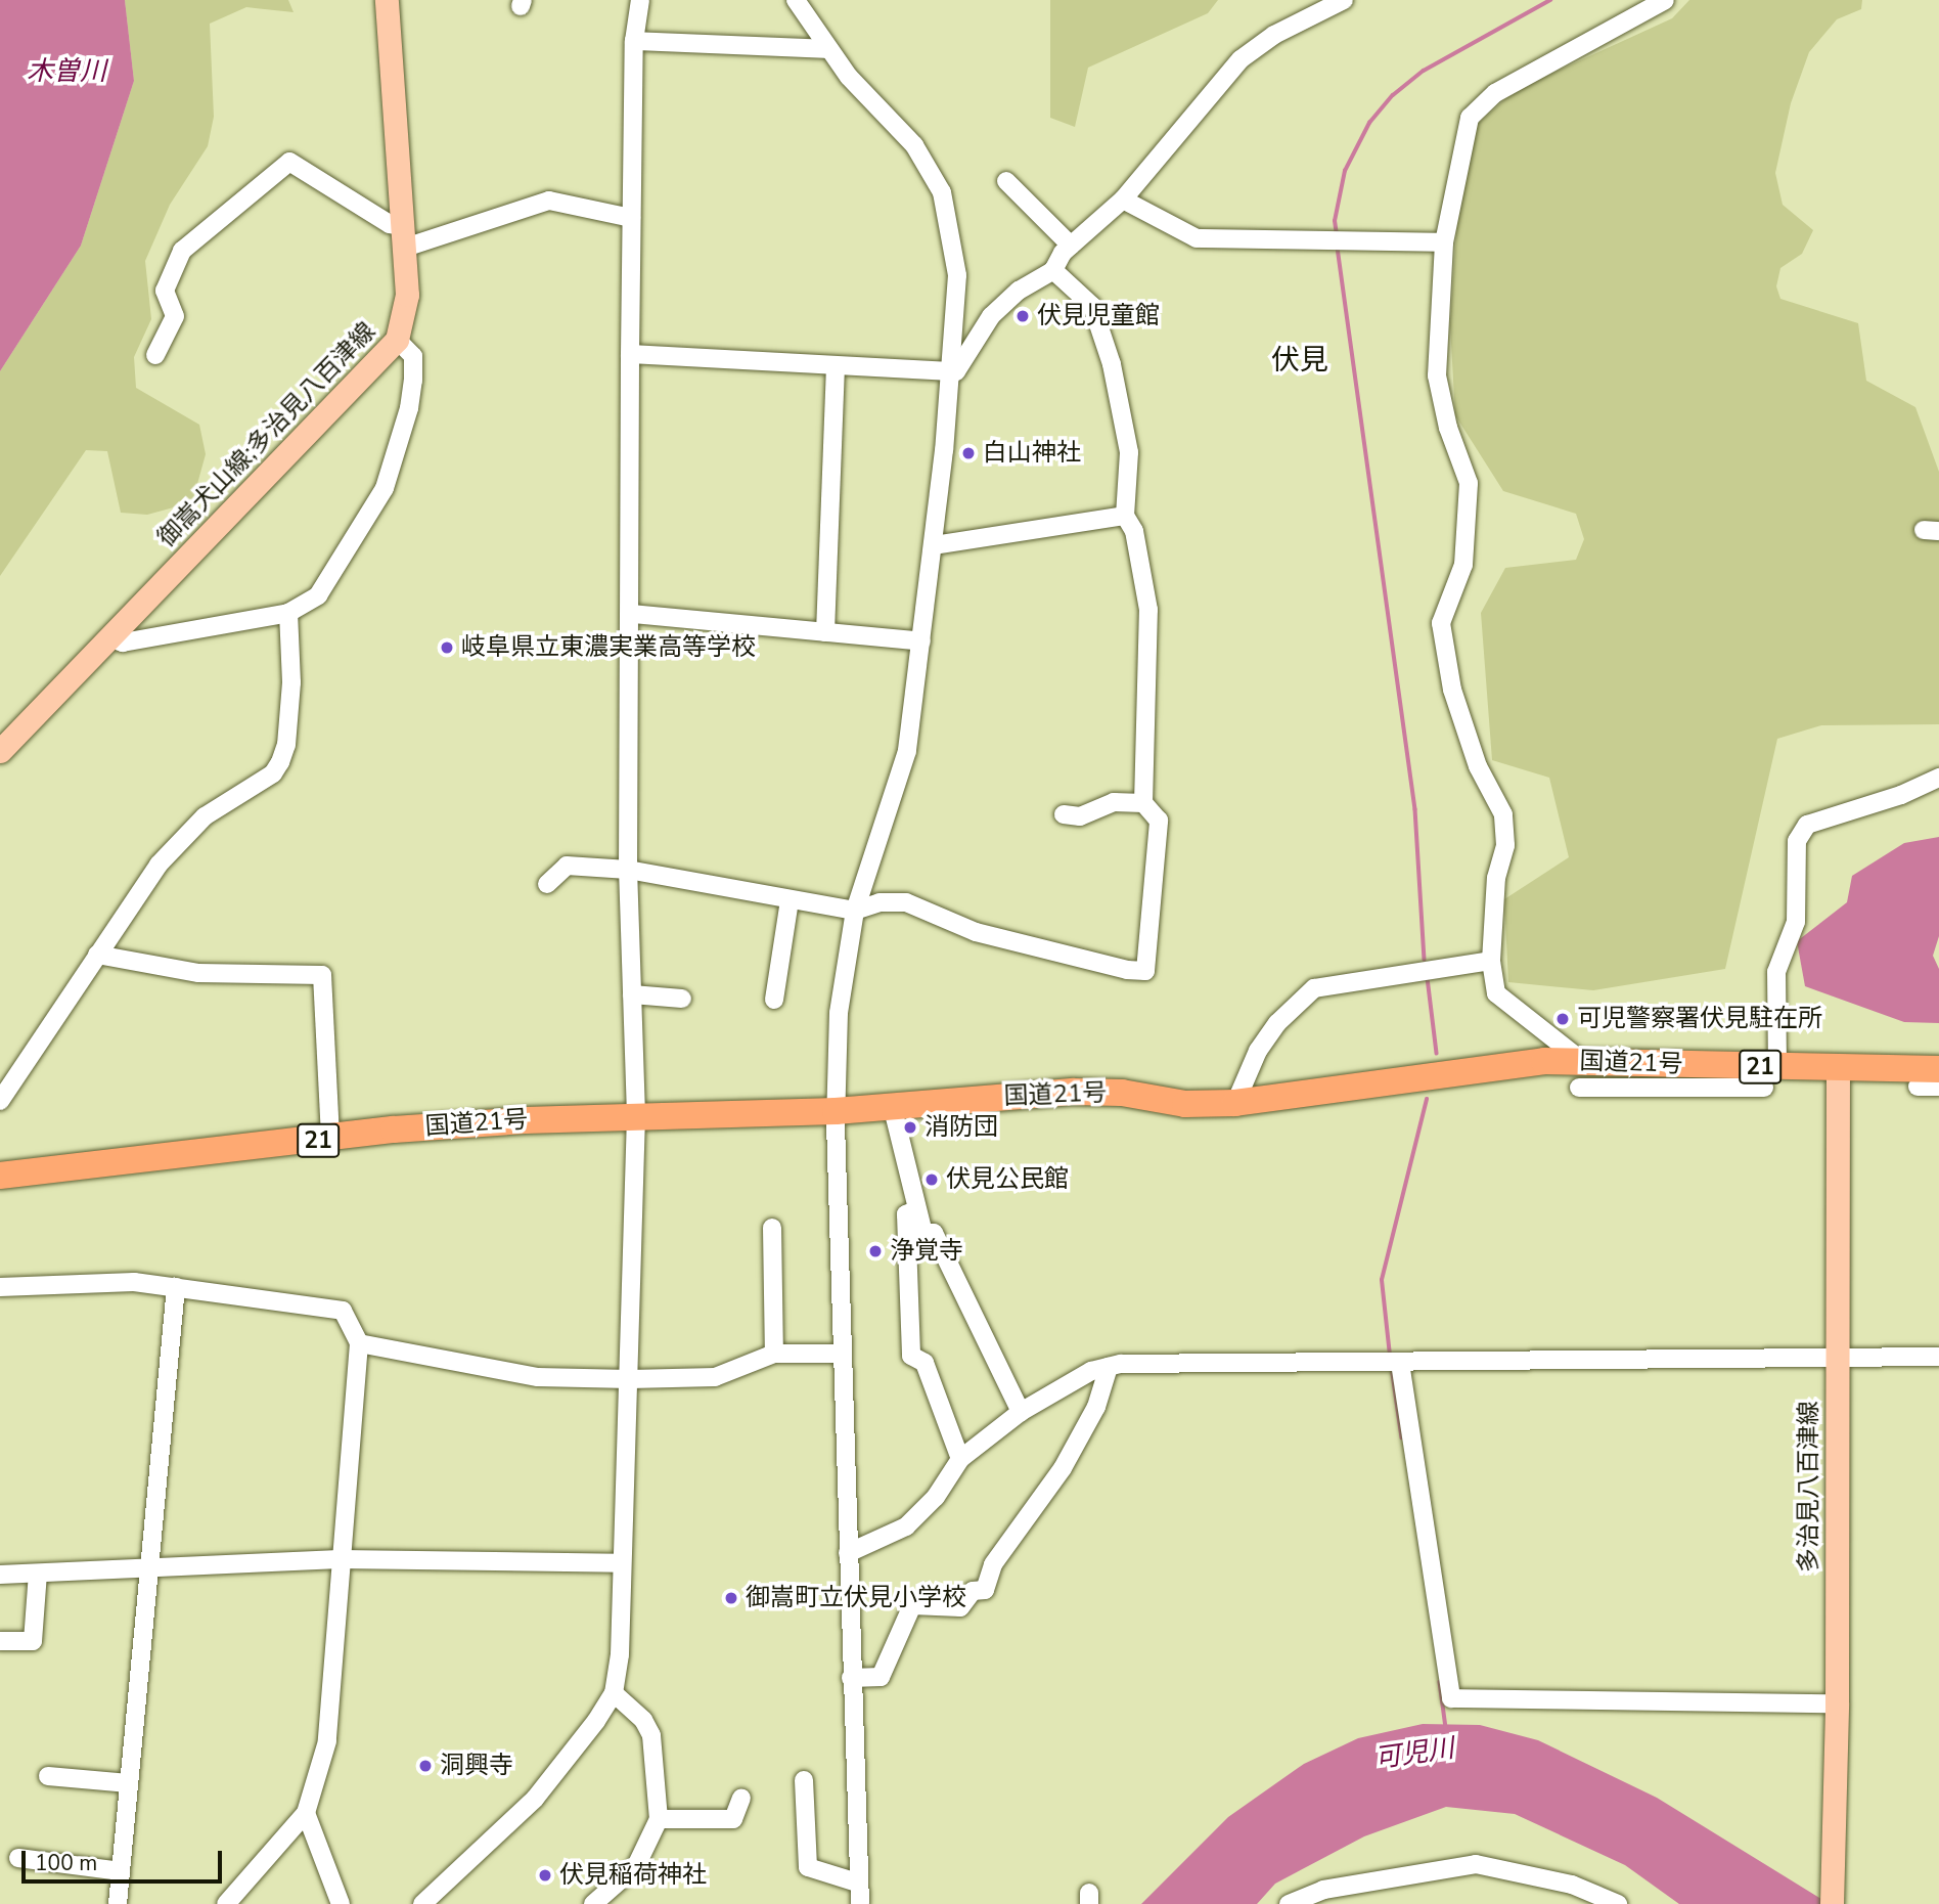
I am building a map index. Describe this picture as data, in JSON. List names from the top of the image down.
{
  "streets": {
    "highway": ["国道21号", "21"],
    "main road": ["御嵩犬山線;多治見八百津線", "多治見八百津線"]
  },
  "crossings": [
    ["国道21号", "多治見八百津線"]
  ],
  "districts": ["伏見"],
  "water": ["木曽川", "可児川"],
  "places": [
    "伏見児童館",
    "白山神社",
    "岐阜県立東濃実業高等学校",
    "可児警察署伏見駐在所",
    "消防団",
    "伏見公民館",
    "浄覚寺",
    "御嵩町立伏見小学校",
    "洞興寺",
    "伏見稲荷神社"
  ],
  "scale_bar": "100 m"
}
